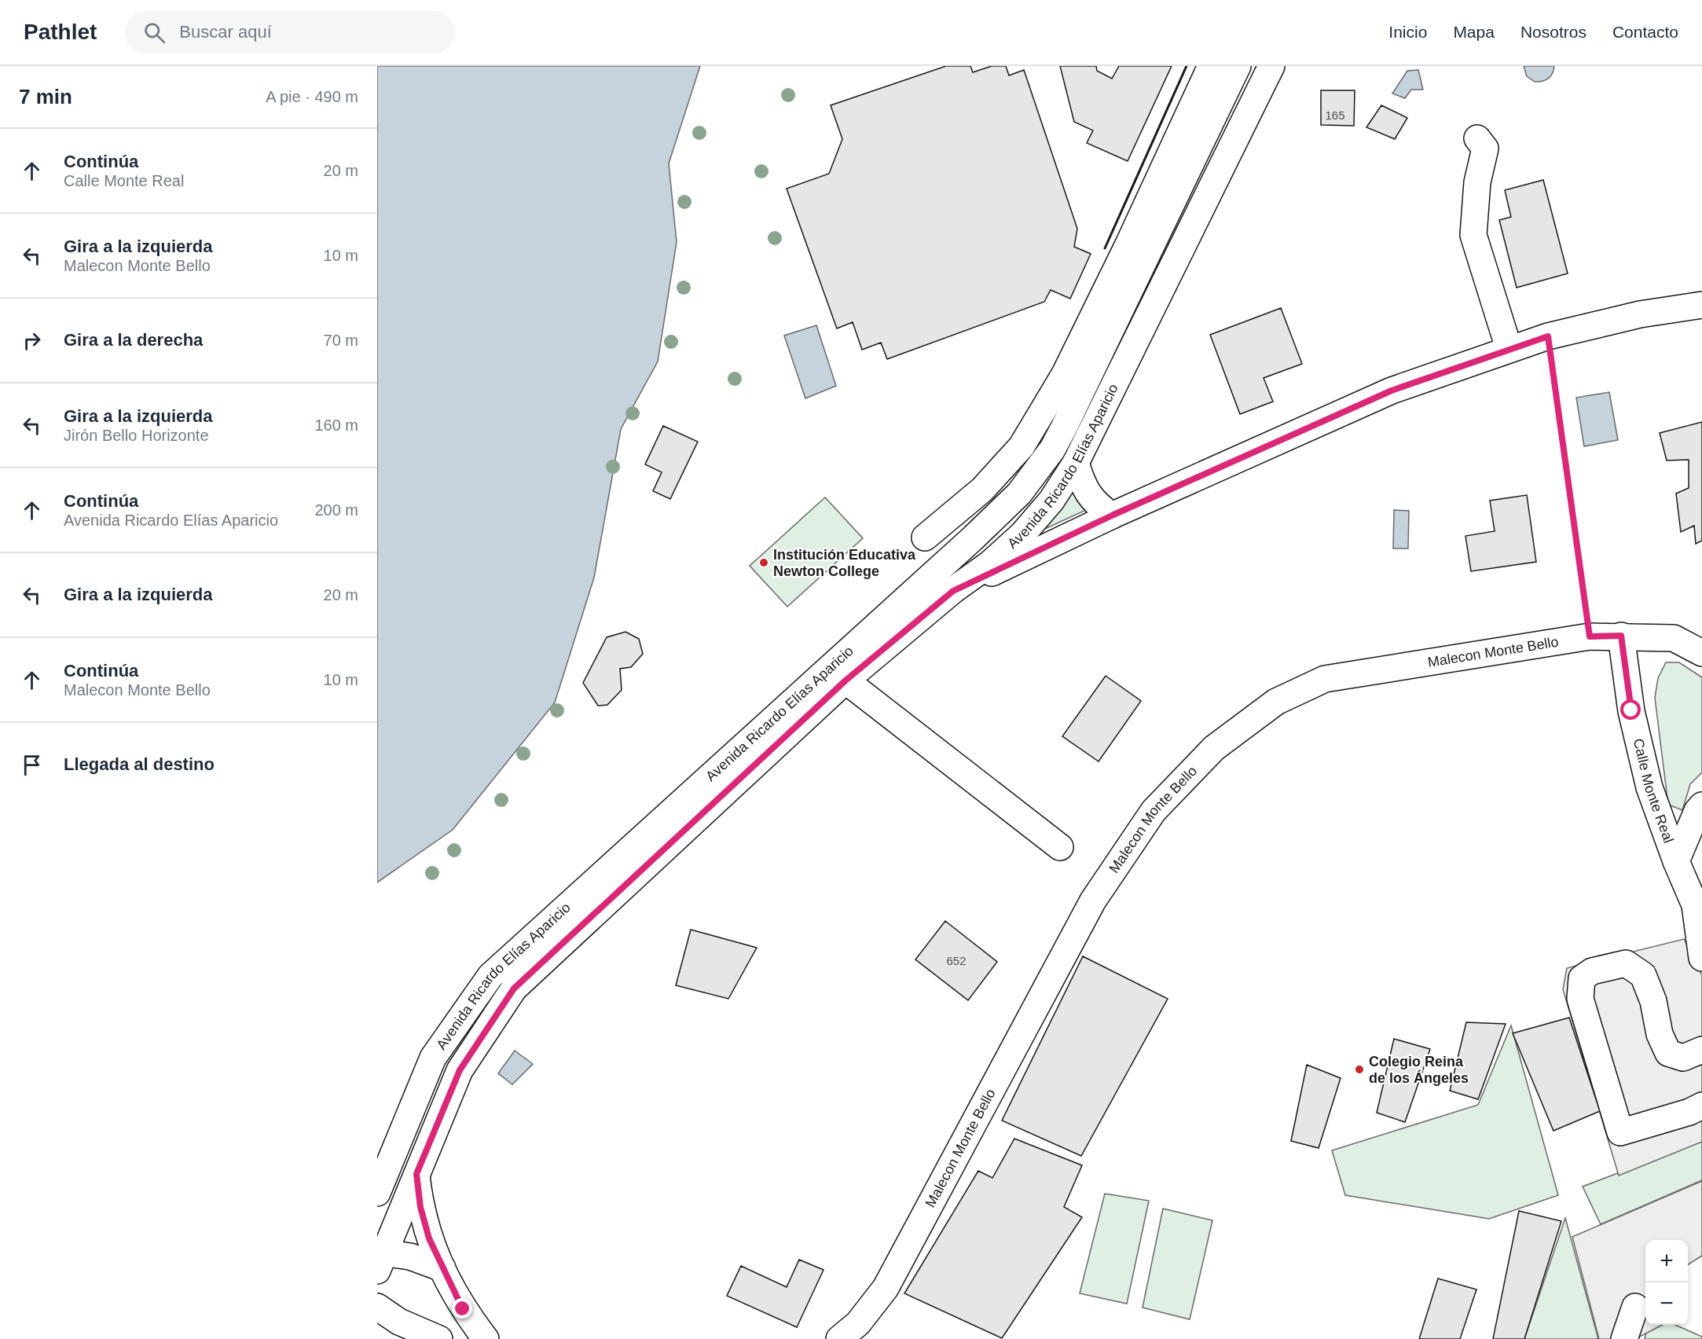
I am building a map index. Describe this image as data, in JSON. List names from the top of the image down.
{
  "streets": {
    "street": ["Avenida Ricardo Elías Aparicio", "Malecon Monte Bello", "Calle Monte Real"]
  },
  "crossings": [
    ["Malecon Monte Bello", "Calle Monte Real"]
  ],
  "places": ["Institución Educativa Newton College", "Colegio Reina de los Ángeles"],
  "house_numbers": ["165", "652"],
  "page": {
    "header": "Pathlet",
    "search": "Buscar aquí",
    "nav": [
      "Inicio",
      "Mapa",
      "Nosotros",
      "Contacto"
    ],
    "heading": ["7 min", "A pie · 490 m"],
    "list": [
      ["Continúa", "Calle Monte Real", "20 m"],
      ["Gira a la izquierda", "Malecon Monte Bello", "10 m"],
      ["Gira a la derecha", "70 m"],
      ["Gira a la izquierda", "Jirón Bello Horizonte", "160 m"],
      ["Continúa", "Avenida Ricardo Elías Aparicio", "200 m"],
      ["Gira a la izquierda", "20 m"],
      ["Continúa", "Malecon Monte Bello", "10 m"],
      "Llegada al destino"
    ],
    "map_buttons": ["+", "−"]
  }
}
